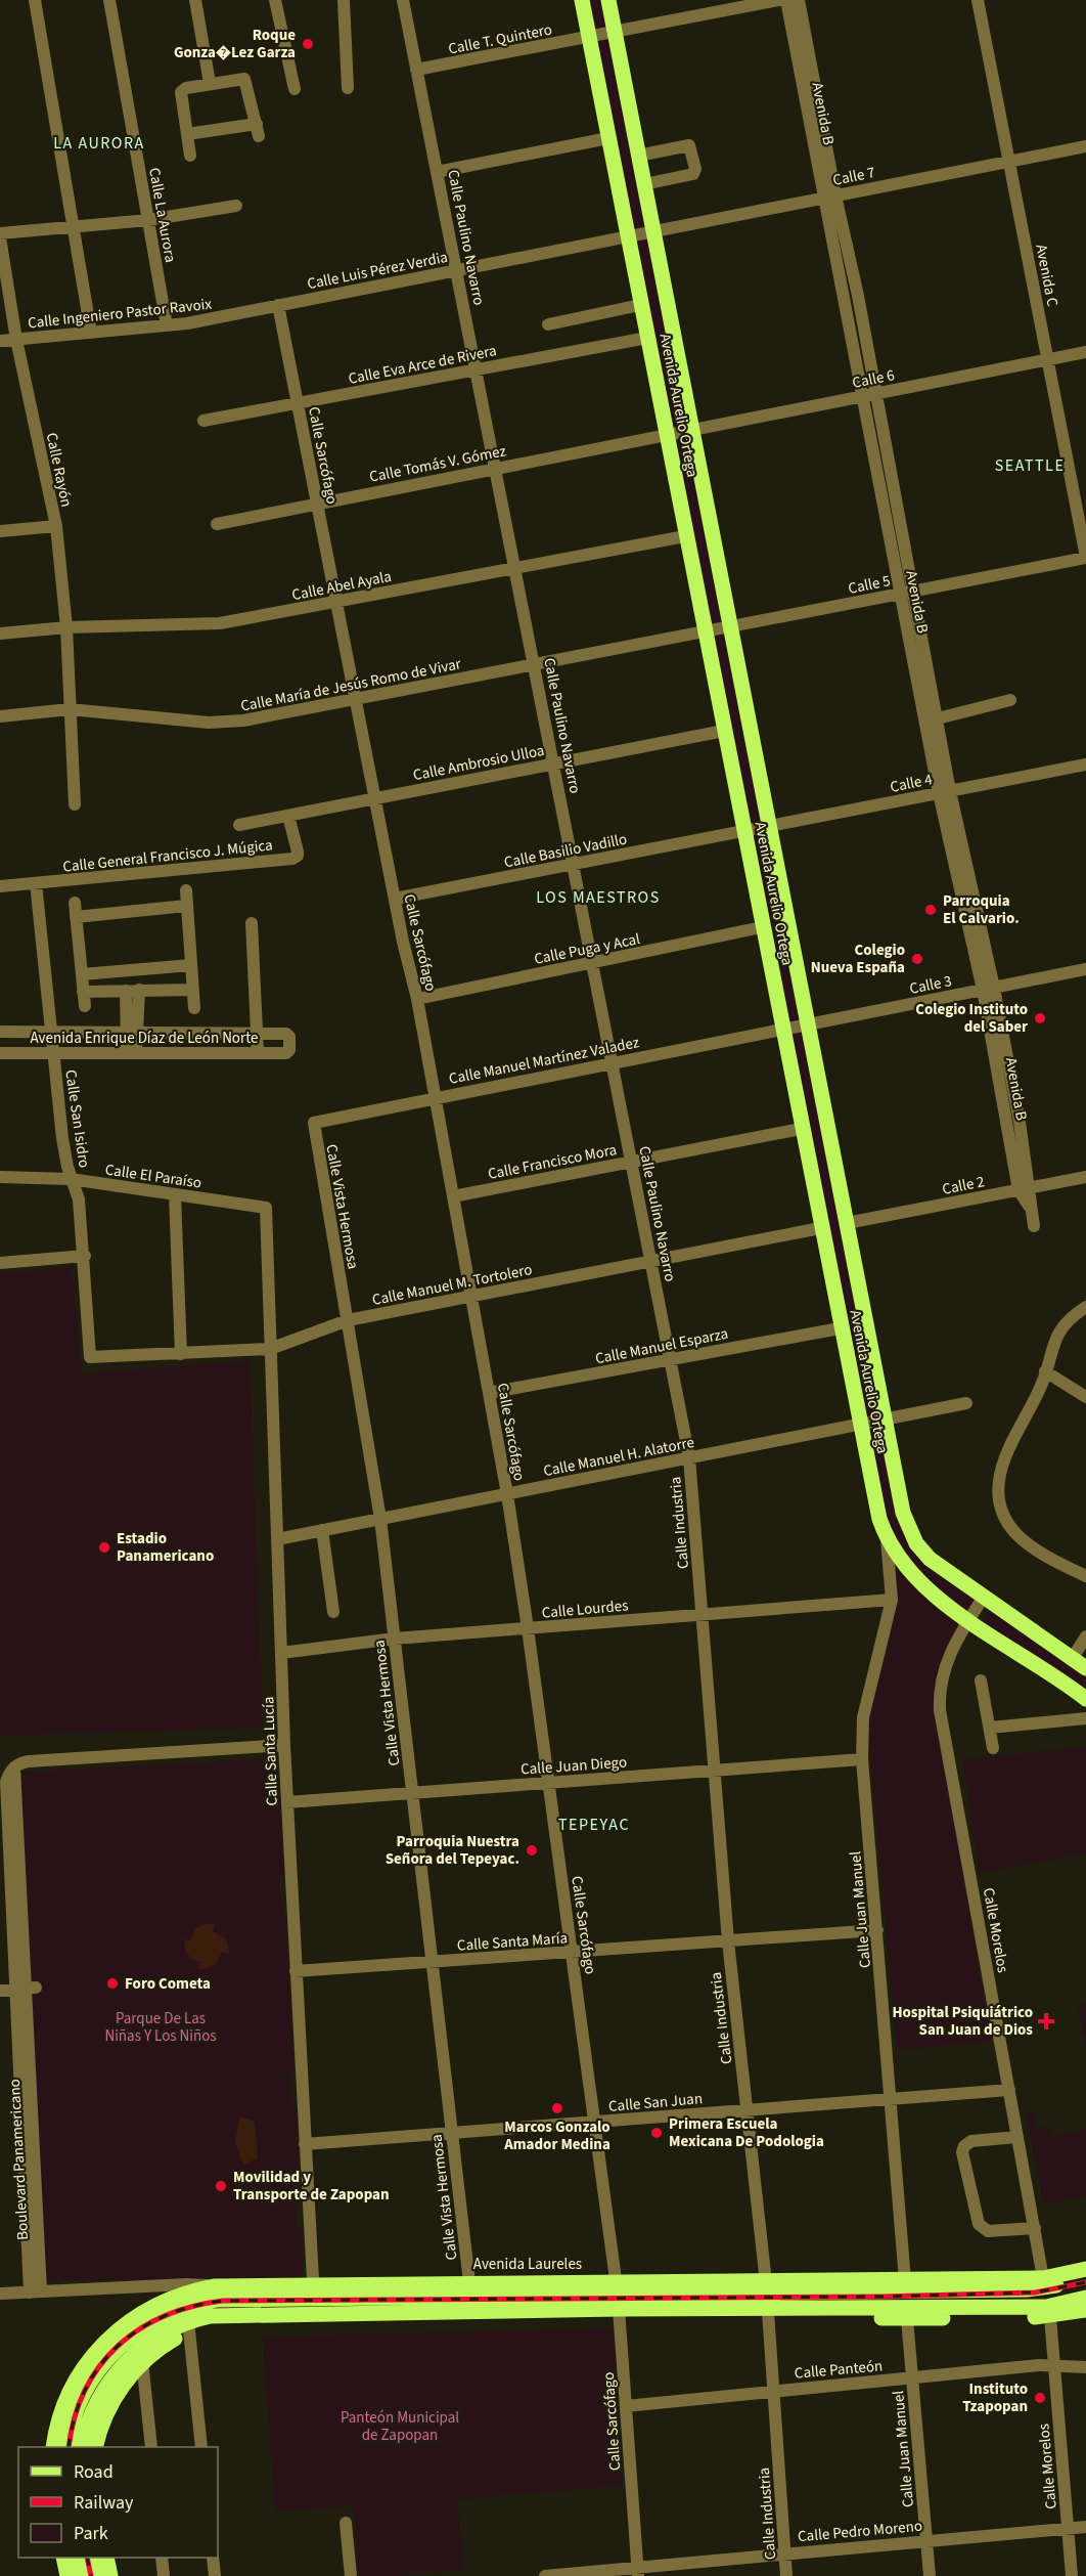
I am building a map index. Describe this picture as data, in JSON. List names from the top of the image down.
{
  "streets": {
    "main road": ["Avenida Aurelio Ortega", "Avenida Laureles"],
    "street": [
      "Calle T. Quintero",
      "Avenida B",
      "Calle 7",
      "Calle La Aurora",
      "Calle Paulino Navarro",
      "Calle Luis Pérez Verdia",
      "Avenida C",
      "Calle Ingeniero Pastor Ravoix",
      "Calle Eva Arce de Rivera",
      "Calle 6",
      "Calle Sarcófago",
      "Calle Tomás V. Gómez",
      "Calle Rayón",
      "Calle 5",
      "Calle Abel Ayala",
      "Calle María de Jesús Romo de Vivar",
      "Calle Ambrosio Ulloa",
      "Calle 4",
      "Calle Basilio Vadillo",
      "Calle General Francisco J. Múgica",
      "Calle Puga y Acal",
      "Calle 3",
      "Avenida Enrique Díaz de León Norte",
      "Calle Manuel Martínez Valadez",
      "Calle San Isidro",
      "Calle Francisco Mora",
      "Calle El Paraíso",
      "Calle 2",
      "Calle Vista Hermosa",
      "Calle Manuel M. Tortolero",
      "Calle Manuel Esparza",
      "Calle Manuel H. Alatorre",
      "Calle Industria",
      "Calle Lourdes",
      "Calle Santa Lucía",
      "Calle Juan Diego",
      "Calle Juan Manuel",
      "Calle Morelos",
      "Calle Santa María",
      "Calle San Juan",
      "Boulevard Panamericano",
      "Calle Panteón",
      "Calle Pedro Moreno"
    ]
  },
  "crossings": [
    ["Calle T. Quintero", "Calle Paulino Navarro"],
    ["Calle T. Quintero", "Avenida Aurelio Ortega"],
    ["Avenida B", "Calle 7"],
    ["Avenida B", "Calle 6"],
    ["Avenida B", "Calle 5"],
    ["Avenida B", "Calle 4"],
    ["Avenida B", "Calle 3"],
    ["Avenida B", "Calle 2"],
    ["Calle 7", "Calle Luis Pérez Verdia"],
    ["Calle 7", "Avenida C"],
    ["Calle 7", "Avenida Aurelio Ortega"],
    ["Calle La Aurora", "Calle Ingeniero Pastor Ravoix"],
    ["Calle Paulino Navarro", "Calle Luis Pérez Verdia"],
    ["Calle Paulino Navarro", "Calle Eva Arce de Rivera"],
    ["Calle Paulino Navarro", "Calle Tomás V. Gómez"],
    ["Calle Paulino Navarro", "Calle Abel Ayala"],
    ["Calle Paulino Navarro", "Calle María de Jesús Romo de Vivar"],
    ["Calle Paulino Navarro", "Calle Ambrosio Ulloa"],
    ["Calle Paulino Navarro", "Calle Basilio Vadillo"],
    ["Calle Paulino Navarro", "Calle Puga y Acal"],
    ["Calle Paulino Navarro", "Calle Manuel Martínez Valadez"],
    ["Calle Paulino Navarro", "Calle Francisco Mora"],
    ["Calle Paulino Navarro", "Calle Manuel M. Tortolero"],
    ["Calle Paulino Navarro", "Calle Manuel Esparza"],
    ["Calle Paulino Navarro", "Calle Manuel H. Alatorre"],
    ["Calle Paulino Navarro", "Calle Industria"],
    ["Calle Luis Pérez Verdia", "Calle Ingeniero Pastor Ravoix"],
    ["Calle Luis Pérez Verdia", "Avenida Aurelio Ortega"],
    ["Calle Luis Pérez Verdia", "Calle Sarcófago"],
    ["Avenida C", "Calle 6"],
    ["Avenida C", "Calle 5"],
    ["Calle Ingeniero Pastor Ravoix", "Calle Sarcófago"],
    ["Calle Ingeniero Pastor Ravoix", "Calle Rayón"],
    ["Calle Eva Arce de Rivera", "Avenida Aurelio Ortega"],
    ["Calle Eva Arce de Rivera", "Calle Sarcófago"],
    ["Calle 6", "Avenida Aurelio Ortega"],
    ["Calle 6", "Calle Tomás V. Gómez"],
    ["Avenida Aurelio Ortega", "Calle Tomás V. Gómez"],
    ["Avenida Aurelio Ortega", "Calle 5"],
    ["Avenida Aurelio Ortega", "Calle Abel Ayala"],
    ["Avenida Aurelio Ortega", "Calle María de Jesús Romo de Vivar"],
    ["Avenida Aurelio Ortega", "Calle Ambrosio Ulloa"],
    ["Avenida Aurelio Ortega", "Calle 4"],
    ["Avenida Aurelio Ortega", "Calle Basilio Vadillo"],
    ["Avenida Aurelio Ortega", "Calle Puga y Acal"],
    ["Avenida Aurelio Ortega", "Calle 3"],
    ["Avenida Aurelio Ortega", "Calle Manuel Martínez Valadez"],
    ["Avenida Aurelio Ortega", "Calle Francisco Mora"],
    ["Avenida Aurelio Ortega", "Calle 2"],
    ["Avenida Aurelio Ortega", "Calle Manuel M. Tortolero"],
    ["Avenida Aurelio Ortega", "Calle Manuel Esparza"],
    ["Avenida Aurelio Ortega", "Calle Manuel H. Alatorre"],
    ["Avenida Aurelio Ortega", "Calle Juan Manuel"],
    ["Avenida Aurelio Ortega", "Calle Morelos"],
    ["Calle Sarcófago", "Calle Tomás V. Gómez"],
    ["Calle Sarcófago", "Calle Abel Ayala"],
    ["Calle Sarcófago", "Calle María de Jesús Romo de Vivar"],
    ["Calle Sarcófago", "Calle Ambrosio Ulloa"],
    ["Calle Sarcófago", "Calle Basilio Vadillo"],
    ["Calle Sarcófago", "Calle Puga y Acal"],
    ["Calle Sarcófago", "Calle Manuel Martínez Valadez"],
    ["Calle Sarcófago", "Calle Francisco Mora"],
    ["Calle Sarcófago", "Calle Manuel M. Tortolero"],
    ["Calle Sarcófago", "Calle Manuel Esparza"],
    ["Calle Sarcófago", "Calle Manuel H. Alatorre"],
    ["Calle Sarcófago", "Calle Lourdes"],
    ["Calle Sarcófago", "Calle Juan Diego"],
    ["Calle Sarcófago", "Calle Santa María"],
    ["Calle Sarcófago", "Calle San Juan"],
    ["Calle Sarcófago", "Avenida Laureles"],
    ["Calle Sarcófago", "Calle Panteón"],
    ["Calle Sarcófago", "Calle Pedro Moreno"],
    ["Calle Rayón", "Calle Abel Ayala"],
    ["Calle Rayón", "Calle María de Jesús Romo de Vivar"],
    ["Calle 5", "Calle María de Jesús Romo de Vivar"],
    ["Calle Ambrosio Ulloa", "Calle General Francisco J. Múgica"],
    ["Calle 4", "Calle Basilio Vadillo"],
    ["Calle General Francisco J. Múgica", "Calle San Isidro"],
    ["Calle 3", "Calle Manuel Martínez Valadez"],
    ["Avenida Enrique Díaz de León Norte", "Calle San Isidro"],
    ["Calle Manuel Martínez Valadez", "Calle Vista Hermosa"],
    ["Calle San Isidro", "Calle El Paraíso"],
    ["Calle San Isidro", "Calle Manuel M. Tortolero"],
    ["Calle El Paraíso", "Calle Santa Lucía"],
    ["Calle Vista Hermosa", "Calle Manuel M. Tortolero"],
    ["Calle Vista Hermosa", "Calle Manuel H. Alatorre"],
    ["Calle Vista Hermosa", "Calle Lourdes"],
    ["Calle Vista Hermosa", "Calle Juan Diego"],
    ["Calle Vista Hermosa", "Calle Santa María"],
    ["Calle Vista Hermosa", "Calle San Juan"],
    ["Calle Vista Hermosa", "Avenida Laureles"],
    ["Calle Manuel M. Tortolero", "Calle Santa Lucía"],
    ["Calle Manuel H. Alatorre", "Calle Industria"],
    ["Calle Manuel H. Alatorre", "Calle Santa Lucía"],
    ["Calle Industria", "Calle Lourdes"],
    ["Calle Industria", "Calle Juan Diego"],
    ["Calle Industria", "Calle Santa María"],
    ["Calle Industria", "Calle San Juan"],
    ["Calle Industria", "Avenida Laureles"],
    ["Calle Industria", "Calle Panteón"],
    ["Calle Industria", "Calle Pedro Moreno"],
    ["Calle Lourdes", "Calle Santa Lucía"],
    ["Calle Lourdes", "Calle Juan Manuel"],
    ["Calle Santa Lucía", "Calle Juan Diego"],
    ["Calle Santa Lucía", "Calle Santa María"],
    ["Calle Santa Lucía", "Calle San Juan"],
    ["Calle Santa Lucía", "Boulevard Panamericano"],
    ["Calle Santa Lucía", "Avenida Laureles"],
    ["Calle Juan Diego", "Calle Juan Manuel"],
    ["Calle Juan Manuel", "Calle Santa María"],
    ["Calle Juan Manuel", "Calle San Juan"],
    ["Calle Juan Manuel", "Avenida Laureles"],
    ["Calle Juan Manuel", "Calle Panteón"],
    ["Calle Juan Manuel", "Calle Pedro Moreno"],
    ["Calle Morelos", "Calle San Juan"],
    ["Calle Morelos", "Avenida Laureles"],
    ["Calle Morelos", "Calle Panteón"],
    ["Calle Morelos", "Calle Pedro Moreno"]
  ],
  "districts": [
    "LA AURORA",
    "SEATTLE",
    "LOS MAESTROS",
    "TEPEYAC"
  ],
  "parks": ["Parque De Las Niñas Y Los Niños", "Panteón Municipal de Zapopan"],
  "places": {
    "other": [
      "Roque Gonza�Lez Garza",
      "Parroquia El Calvario.",
      "Colegio Nueva España",
      "Colegio Instituto del Saber",
      "Estadio Panamericano",
      "Parroquia Nuestra Señora del Tepeyac.",
      "Foro Cometa",
      "Marcos Gonzalo Amador Medina",
      "Primera Escuela Mexicana De Podologia",
      "Movilidad y Transporte de Zapopan",
      "Instituto Tzapopan"
    ],
    "health": ["Hospital Psiquiátrico San Juan de Dios"]
  },
  "legend": ["Road", "Railway", "Park"]
}
